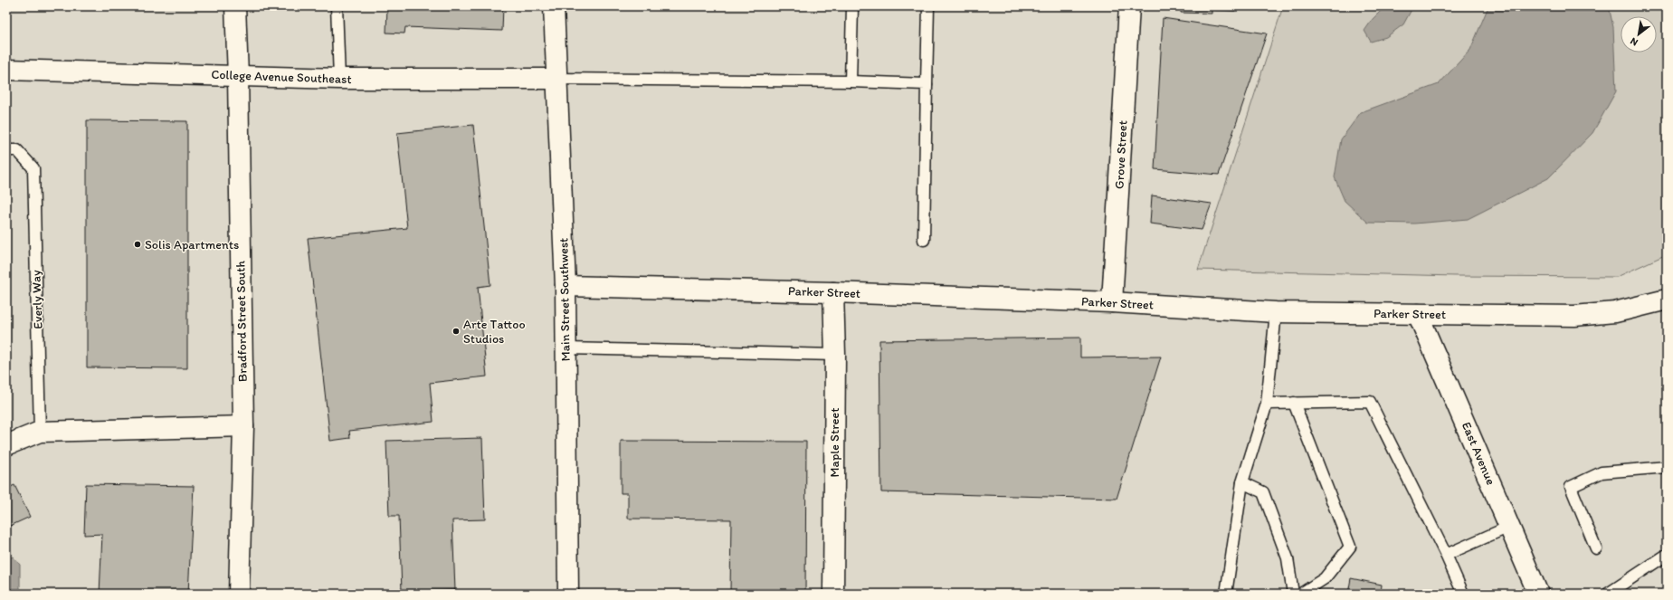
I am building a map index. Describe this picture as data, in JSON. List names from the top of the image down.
{
  "streets": {
    "street": [
      "College Avenue Southeast",
      "Grove Street",
      "Parker Street",
      "Main Street Southwest",
      "Bradford Street South",
      "Maple Street",
      "East Avenue"
    ],
    "lane": ["Everly Way"]
  },
  "crossings": [
    ["College Avenue Southeast", "Main Street Southwest"],
    ["College Avenue Southeast", "Bradford Street South"],
    ["Grove Street", "Parker Street"],
    ["Parker Street", "Main Street Southwest"],
    ["Parker Street", "Maple Street"],
    ["Parker Street", "East Avenue"]
  ],
  "places": ["Solis Apartments", "Arte Tattoo Studios"],
  "north": "bottom left"
}
